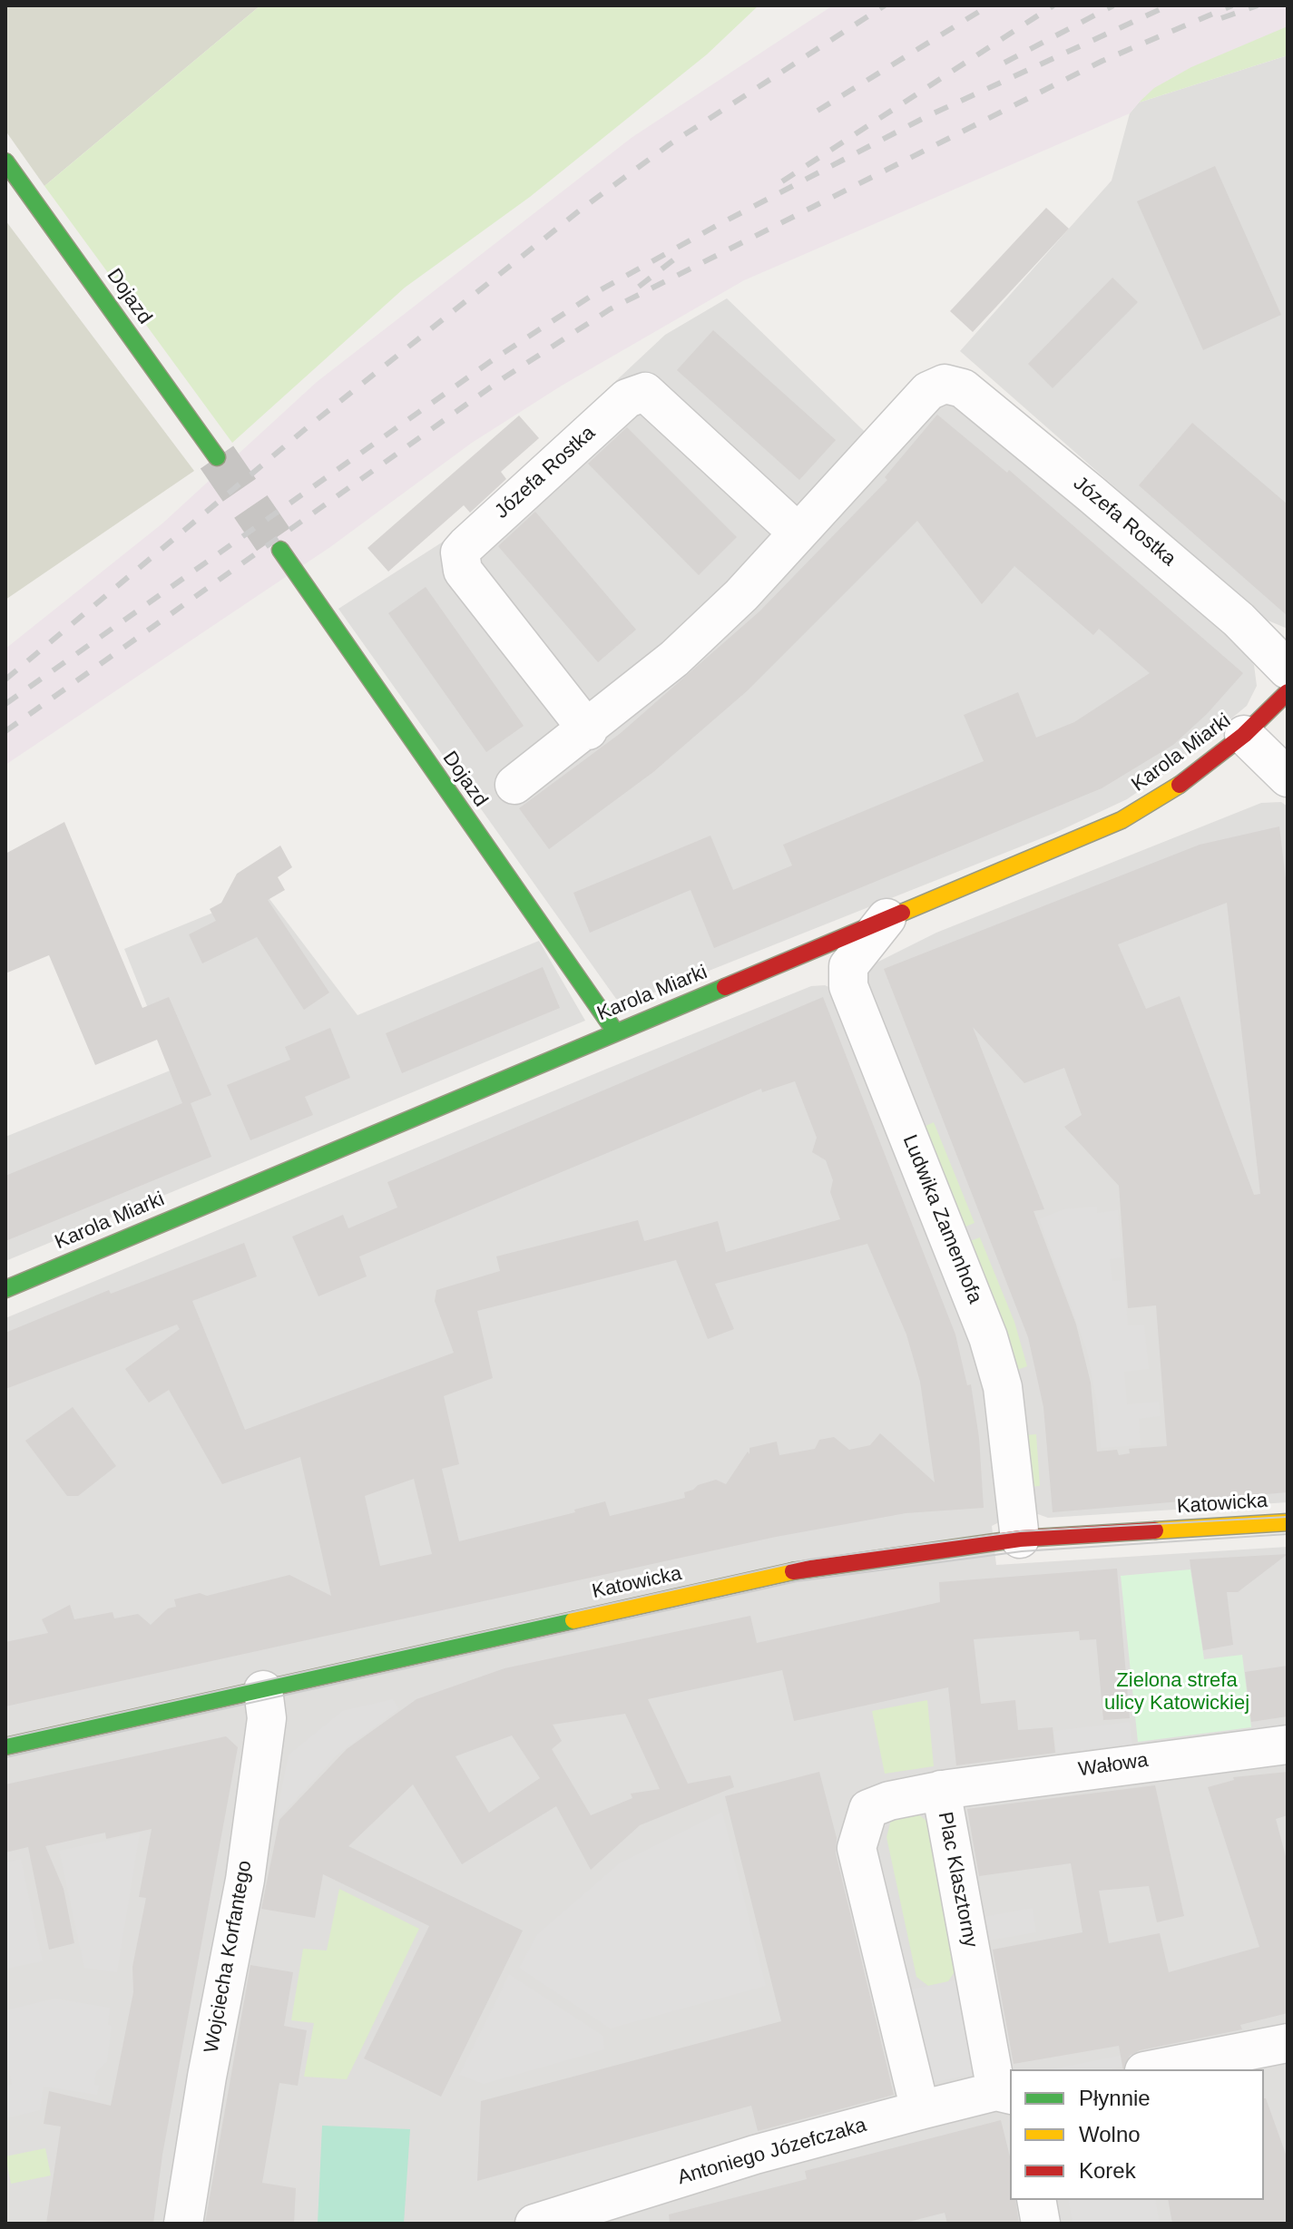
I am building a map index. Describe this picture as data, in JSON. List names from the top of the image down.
{
  "streets": {
    "street": [
      "Dojazd",
      "Józefa Rostka",
      "Karola Miarki",
      "Ludwika Zamenhofa",
      "Katowicka",
      "Wałowa",
      "Plac Klasztorny",
      "Wojciecha Korfantego",
      "Antoniego Józefczaka"
    ]
  },
  "crossings": [
    ["Dojazd", "Karola Miarki"],
    ["Karola Miarki", "Ludwika Zamenhofa"],
    ["Ludwika Zamenhofa", "Katowicka"],
    ["Katowicka", "Wojciecha Korfantego"],
    ["Wałowa", "Plac Klasztorny"],
    ["Plac Klasztorny", "Antoniego Józefczaka"]
  ],
  "parks": ["Zielona strefa ulicy Katowickiej"],
  "legend": ["Płynnie", "Wolno", "Korek"]
}
